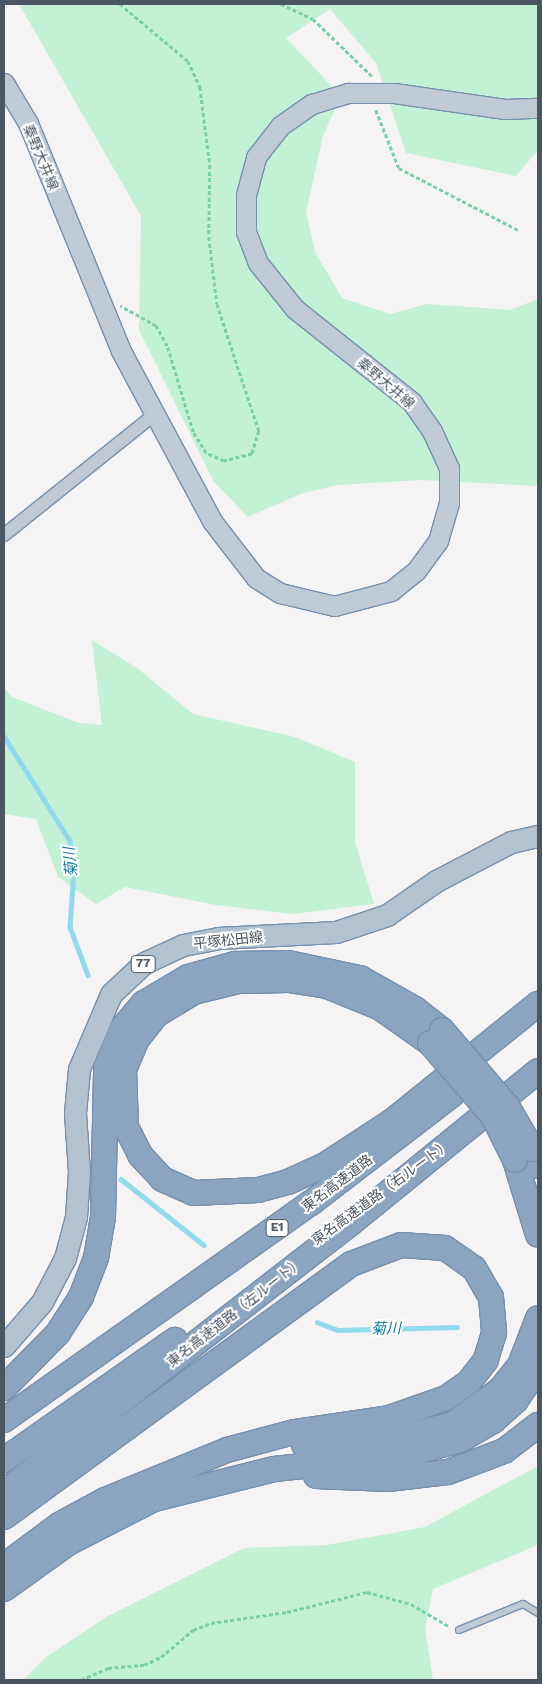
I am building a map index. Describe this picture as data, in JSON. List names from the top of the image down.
{
  "streets": {
    "highway": [
      "東名高速道路",
      "東名高速道路（右ルート）",
      "E1",
      "東名高速道路（左ルート）"
    ],
    "main road": ["秦野大井線", "平塚松田線", "77"]
  },
  "crossings": [
    ["東名高速道路（右ルート）", "E1"],
    ["東名高速道路（右ルート）", "東名高速道路（左ルート）"],
    ["E1", "東名高速道路（左ルート）"]
  ],
  "water": ["菊川"]
}
